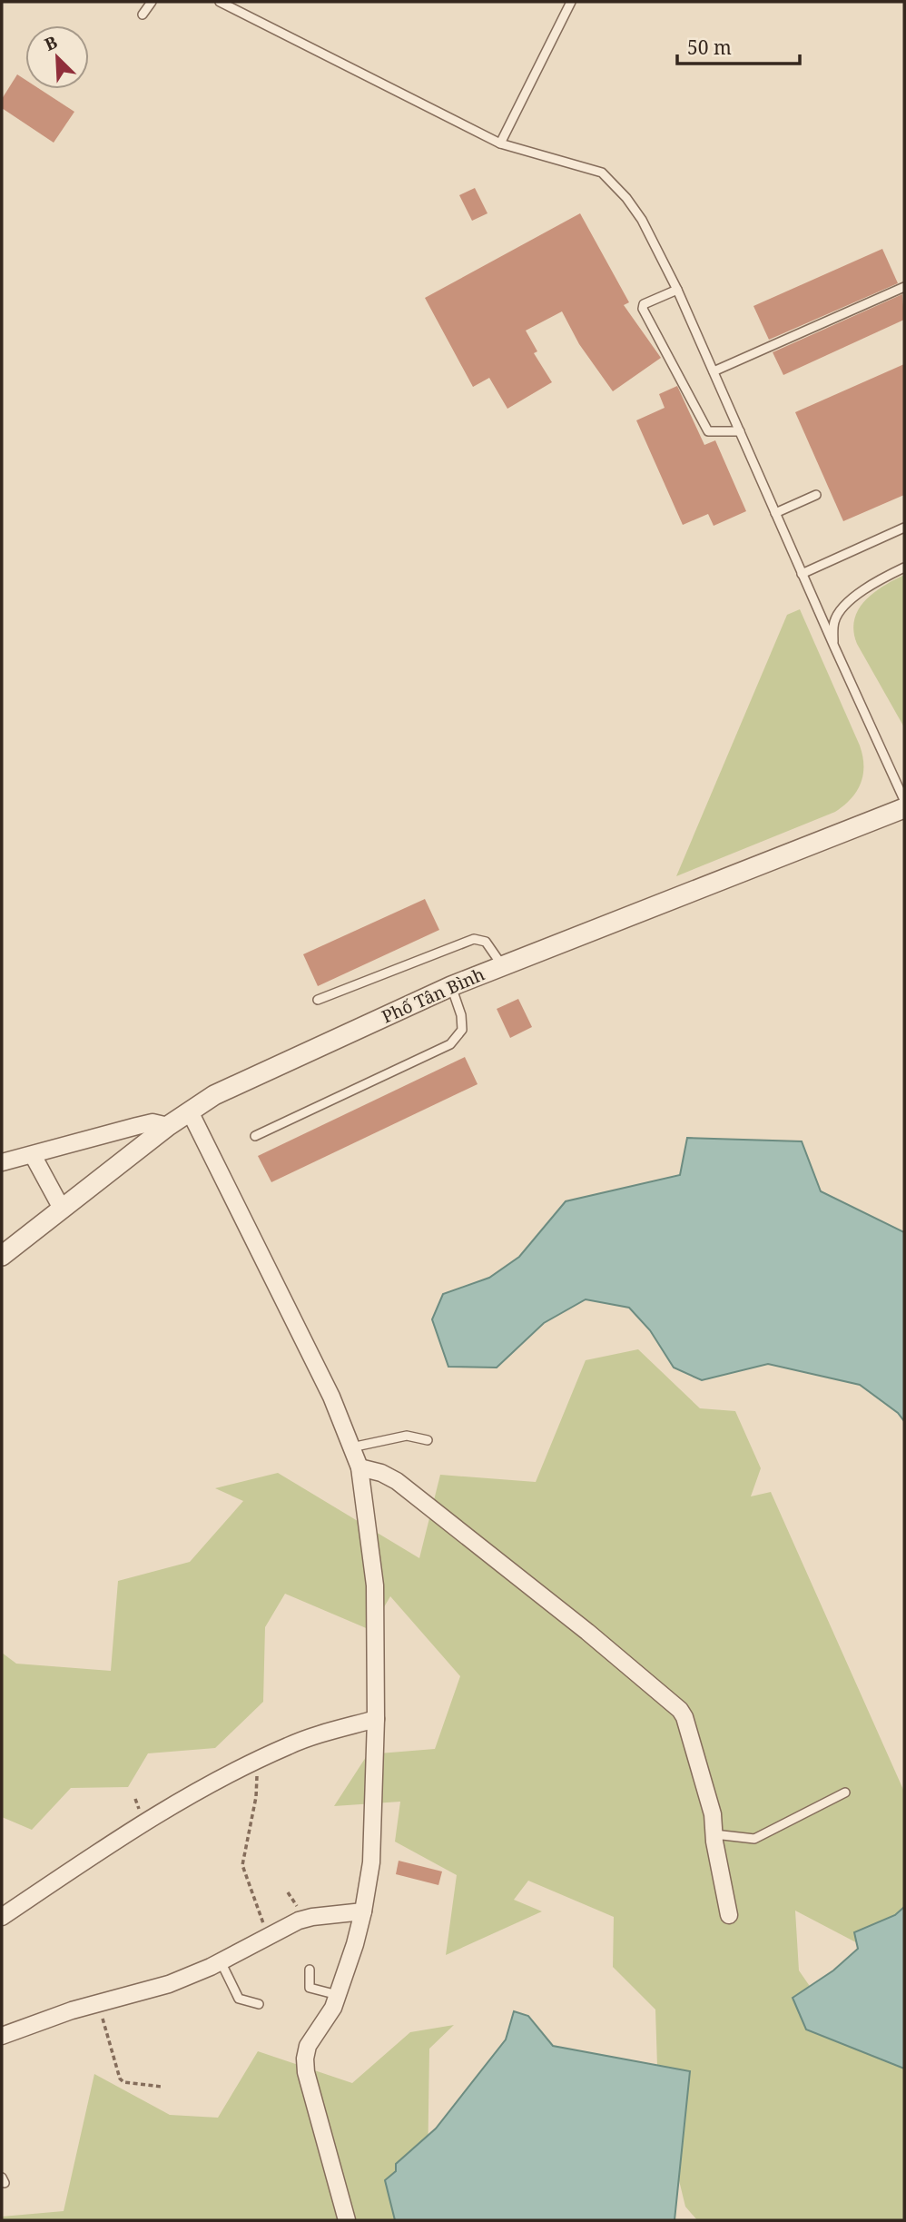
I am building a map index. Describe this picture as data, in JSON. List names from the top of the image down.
{
  "streets": {
    "street": ["Phố Tân Bình"]
  },
  "scale_bar": "50 m",
  "north": "top left"
}
